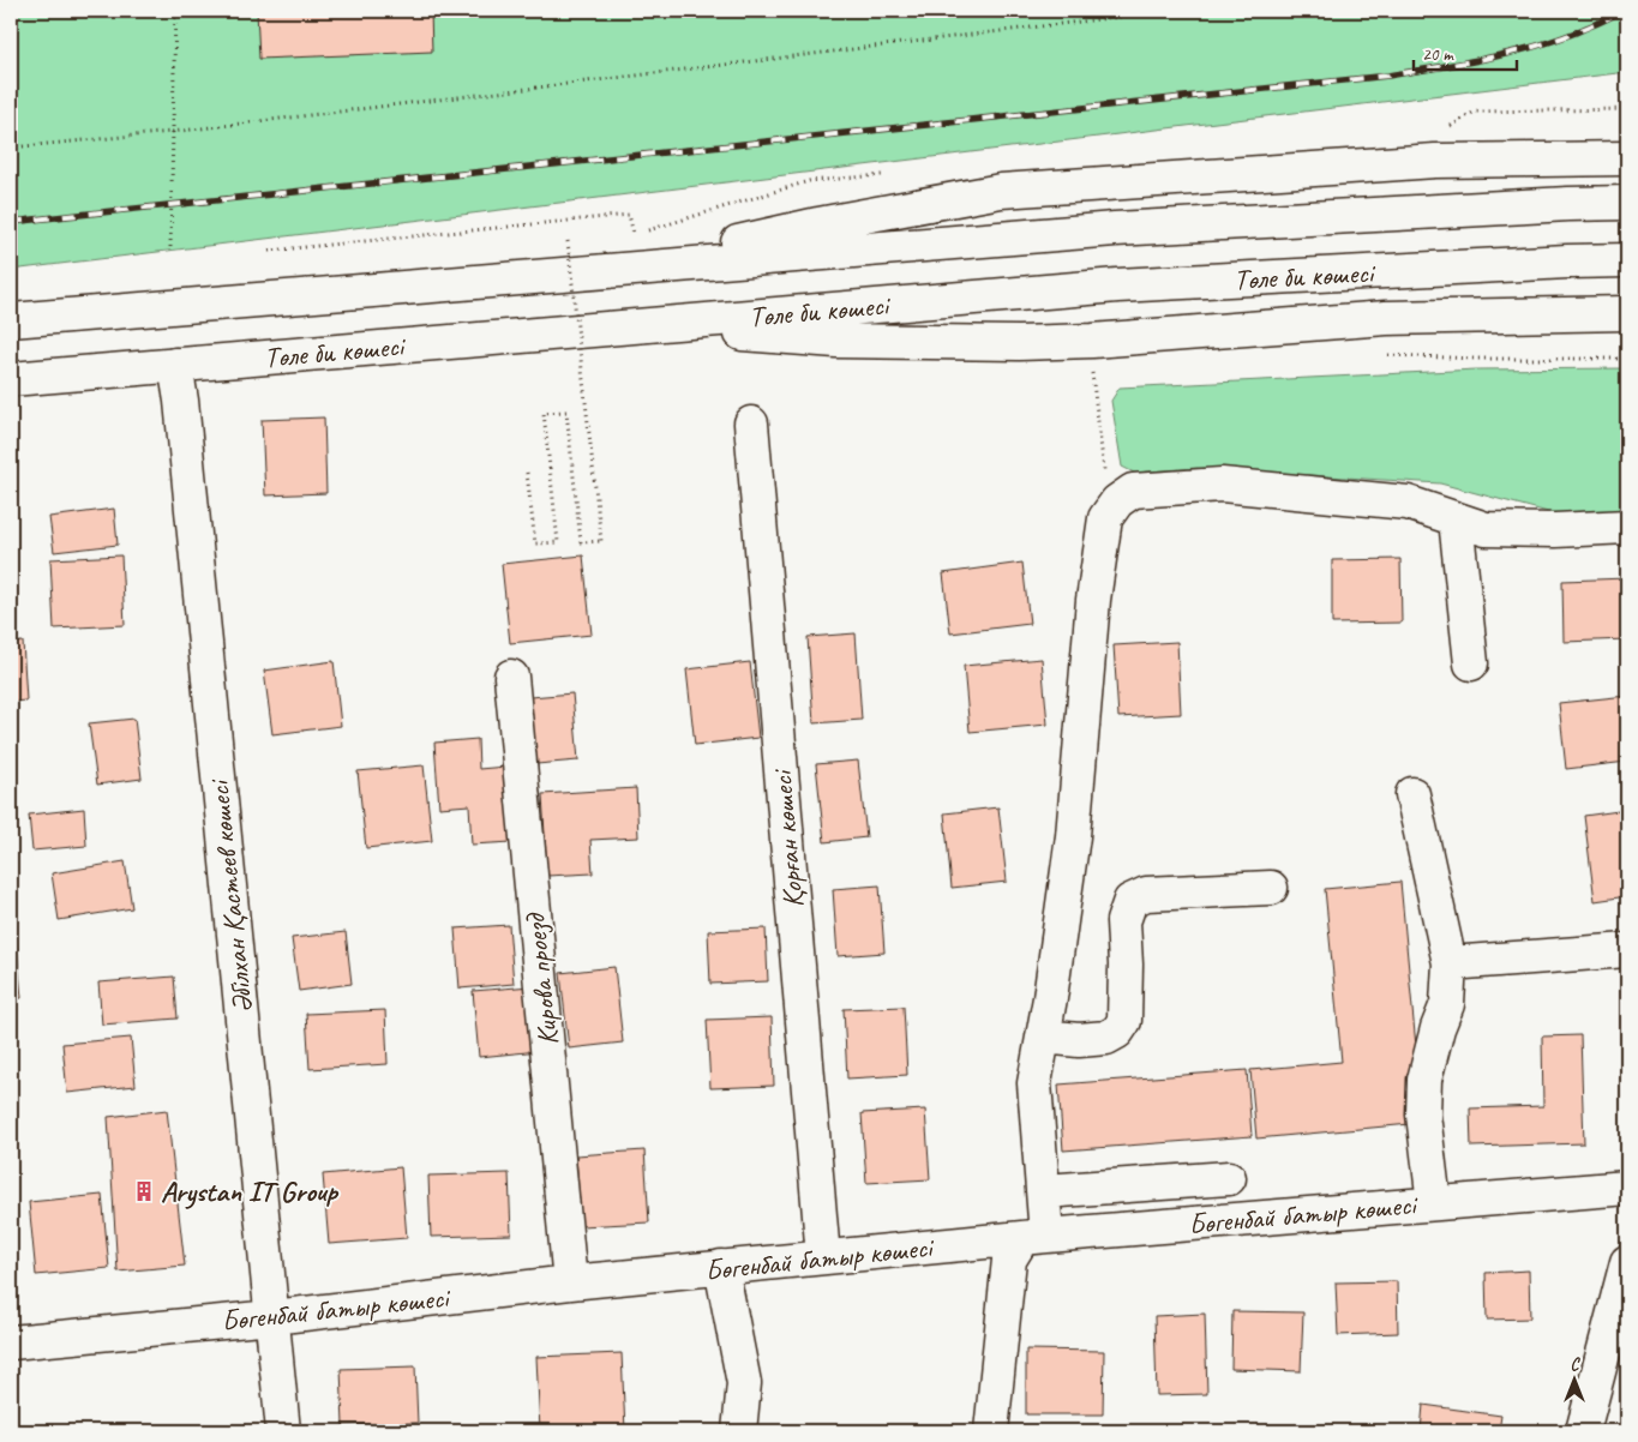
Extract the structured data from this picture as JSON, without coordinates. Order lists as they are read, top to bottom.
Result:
{
  "streets": {
    "street": [
      "Төле би көшесі",
      "Қорған көшесі",
      "Әбілхан Қастеев көшесі",
      "Кирова проезд",
      "Бөгенбай батыр көшесі"
    ]
  },
  "crossings": [
    ["Төле би көшесі", "Әбілхан Қастеев көшесі"],
    ["Қорған көшесі", "Бөгенбай батыр көшесі"],
    ["Әбілхан Қастеев көшесі", "Бөгенбай батыр көшесі"],
    ["Кирова проезд", "Бөгенбай батыр көшесі"]
  ],
  "places": {
    "building": ["Arystan IT Group"]
  },
  "scale_bar": "20 m",
  "north": "top"
}
